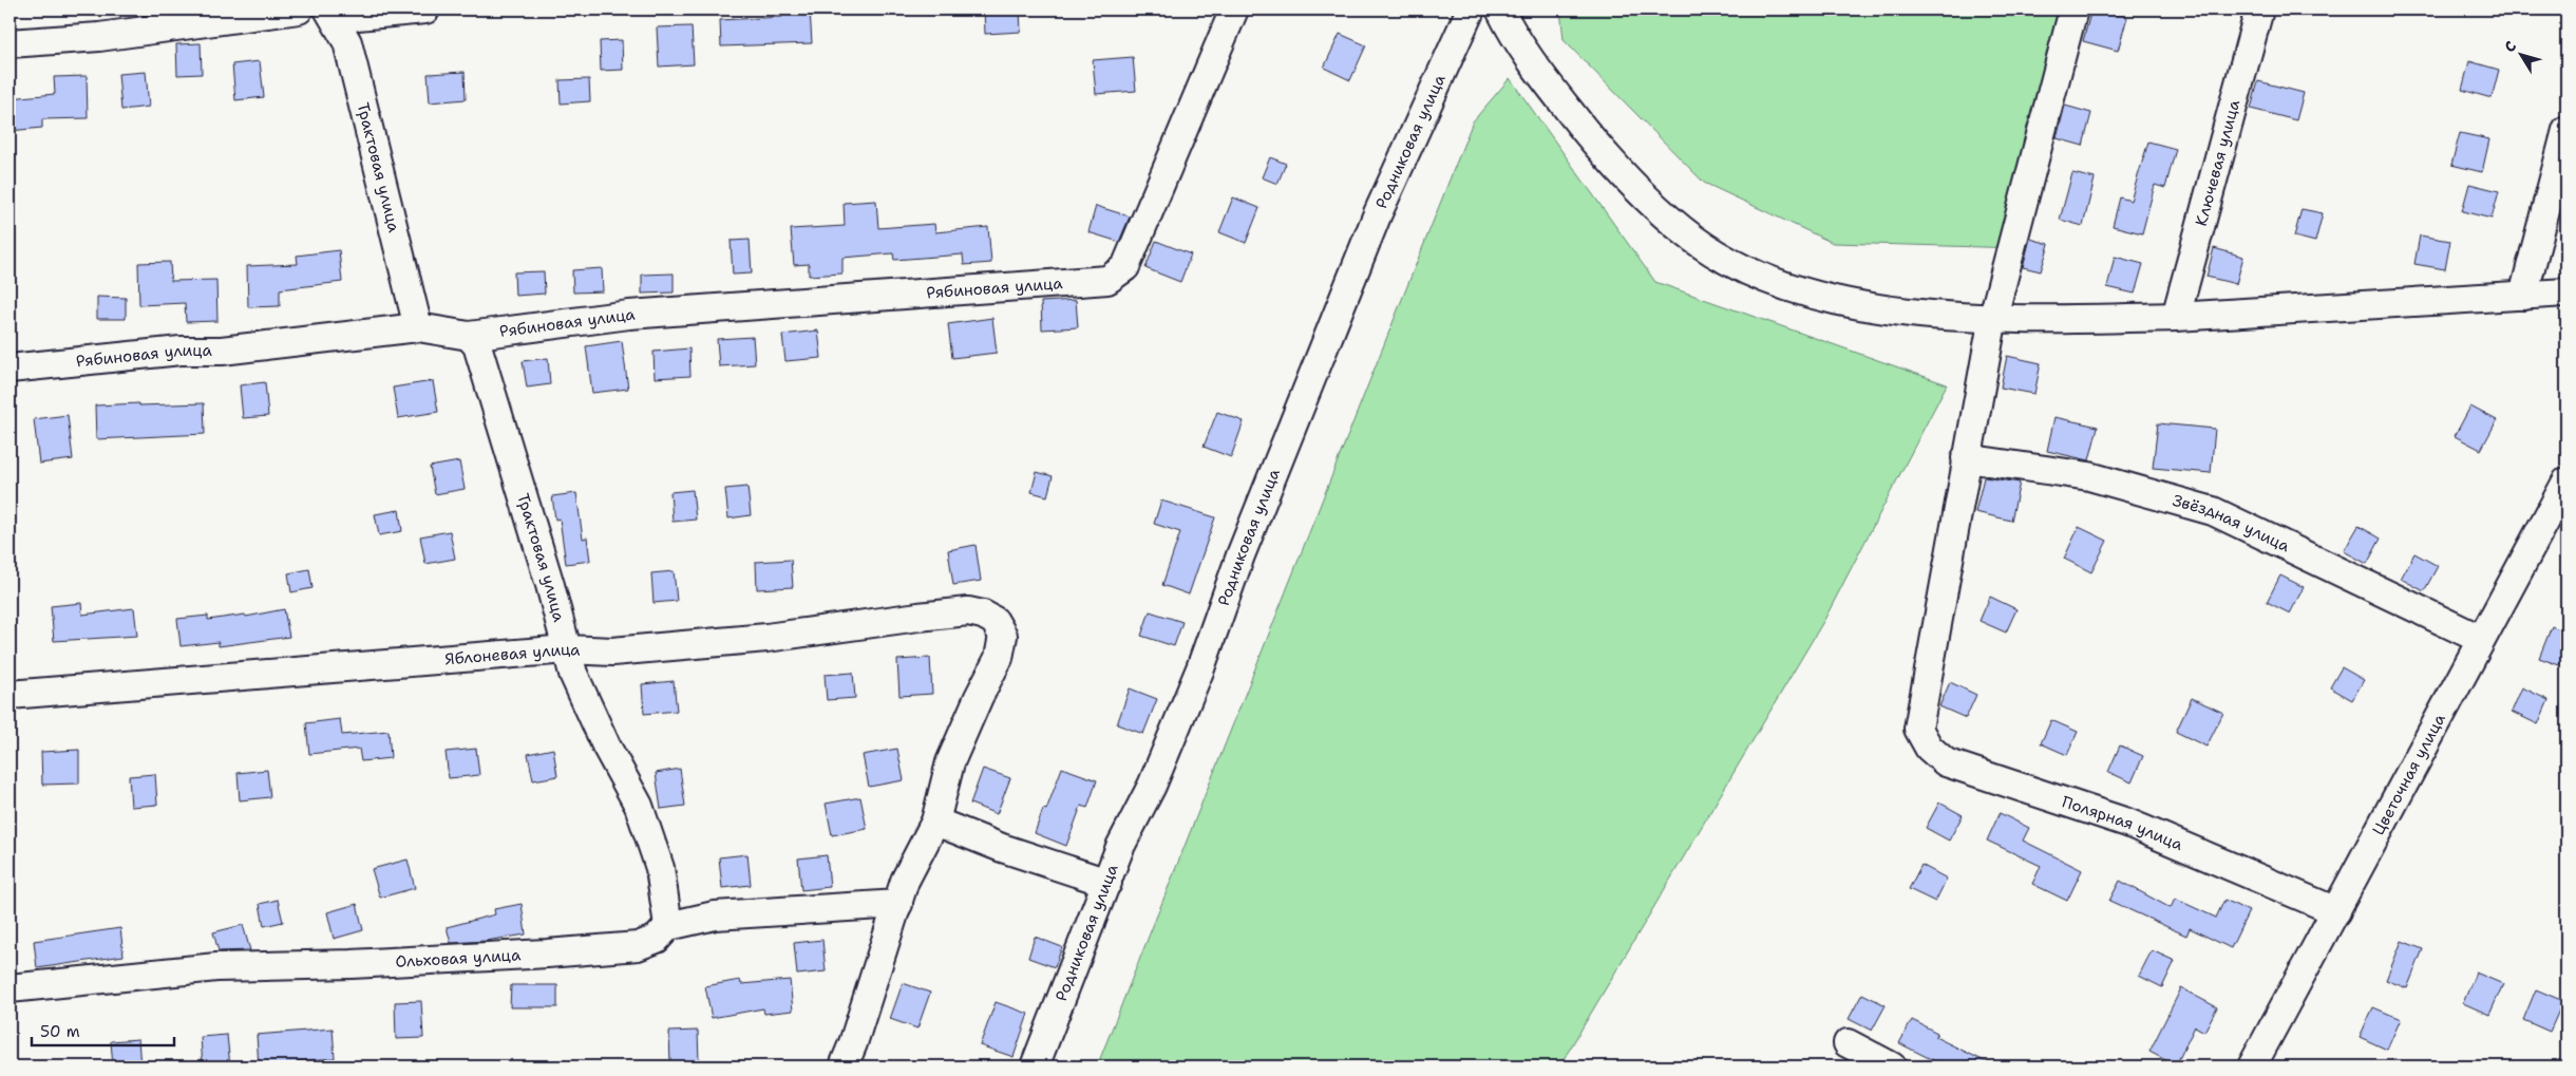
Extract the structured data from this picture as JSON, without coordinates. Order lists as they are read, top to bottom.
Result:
{
  "streets": {
    "street": [
      "Родниковая улица",
      "Ключевая улица",
      "Трактовая улица",
      "Рябиновая улица",
      "Звёздная улица",
      "Яблоневая улица",
      "Цветочная улица",
      "Полярная улица",
      "Ольховая улица"
    ]
  },
  "crossings": [
    ["Трактовая улица", "Рябиновая улица"],
    ["Трактовая улица", "Яблоневая улица"],
    ["Трактовая улица", "Ольховая улица"],
    ["Звёздная улица", "Цветочная улица"],
    ["Звёздная улица", "Полярная улица"],
    ["Цветочная улица", "Полярная улица"]
  ],
  "scale_bar": "50 m",
  "north": "top left"
}
